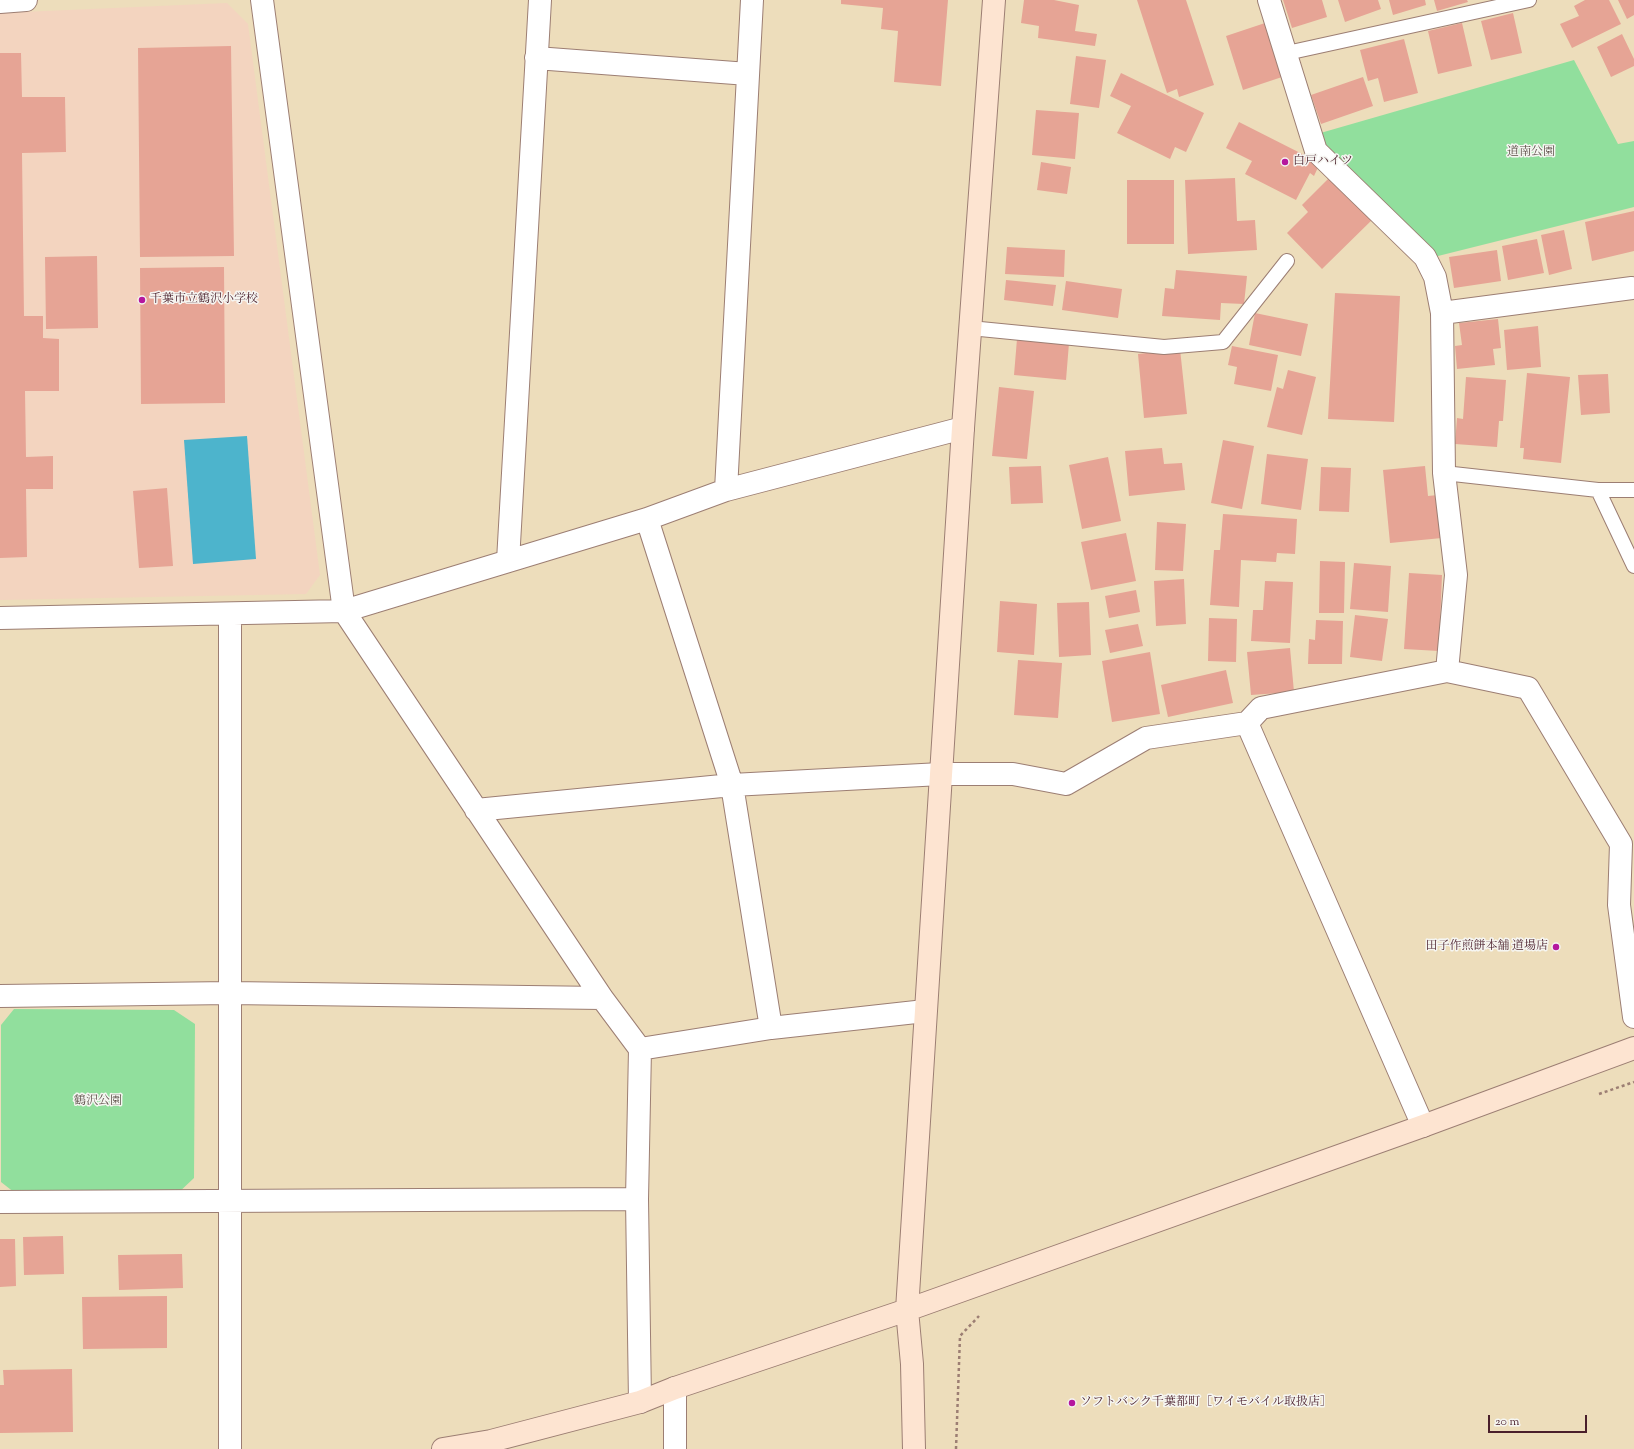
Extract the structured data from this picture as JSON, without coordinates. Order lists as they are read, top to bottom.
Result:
{
  "parks": ["道南公園", "鶴沢公園"],
  "places": [
    "白戸ハイツ",
    "千葉市立鶴沢小学校",
    "田子作煎餅本舗 道場店",
    "ソフトバンク千葉都町［ワイモバイル取扱店］"
  ],
  "scale_bar": "20 m"
}
